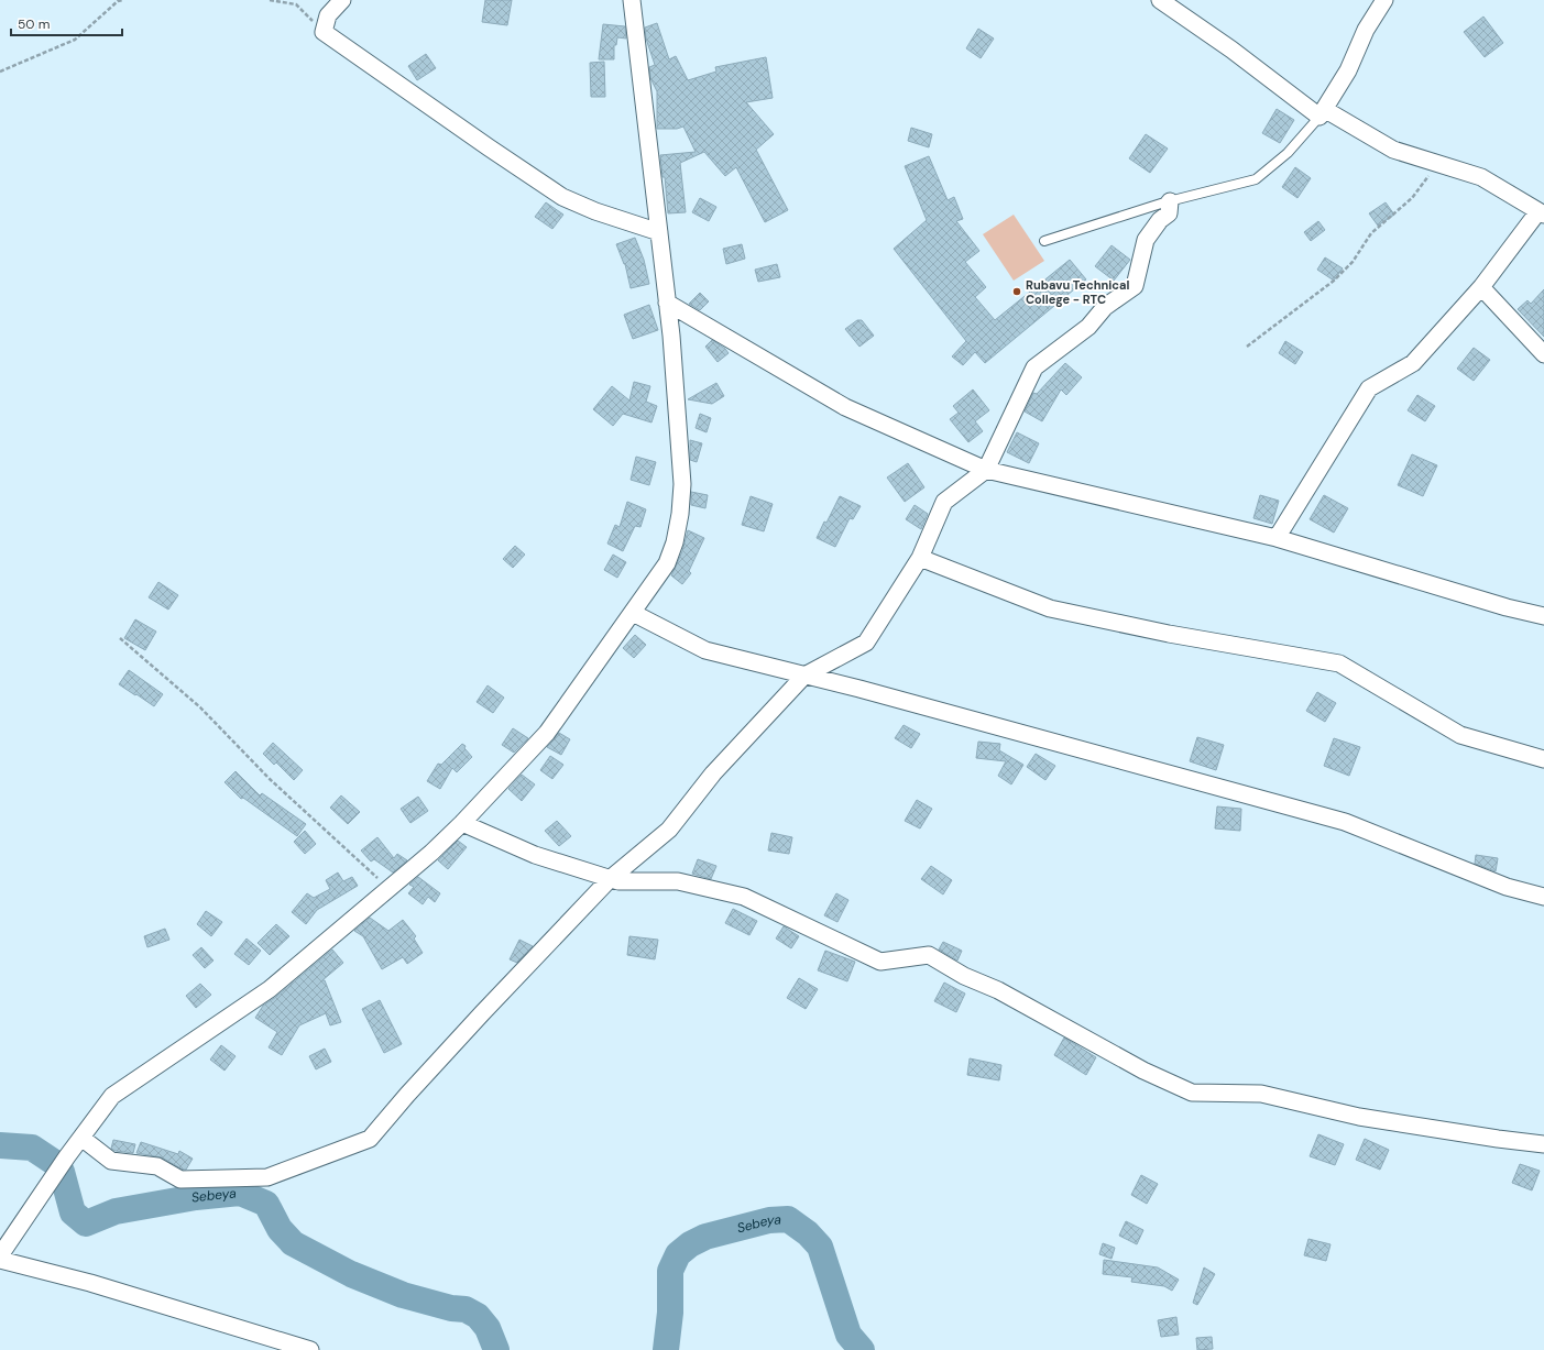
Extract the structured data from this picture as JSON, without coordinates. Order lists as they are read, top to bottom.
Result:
{
  "water": ["Sebeya"],
  "places": ["Rubavu Technical College - RTC"],
  "scale_bar": "50 m"
}
